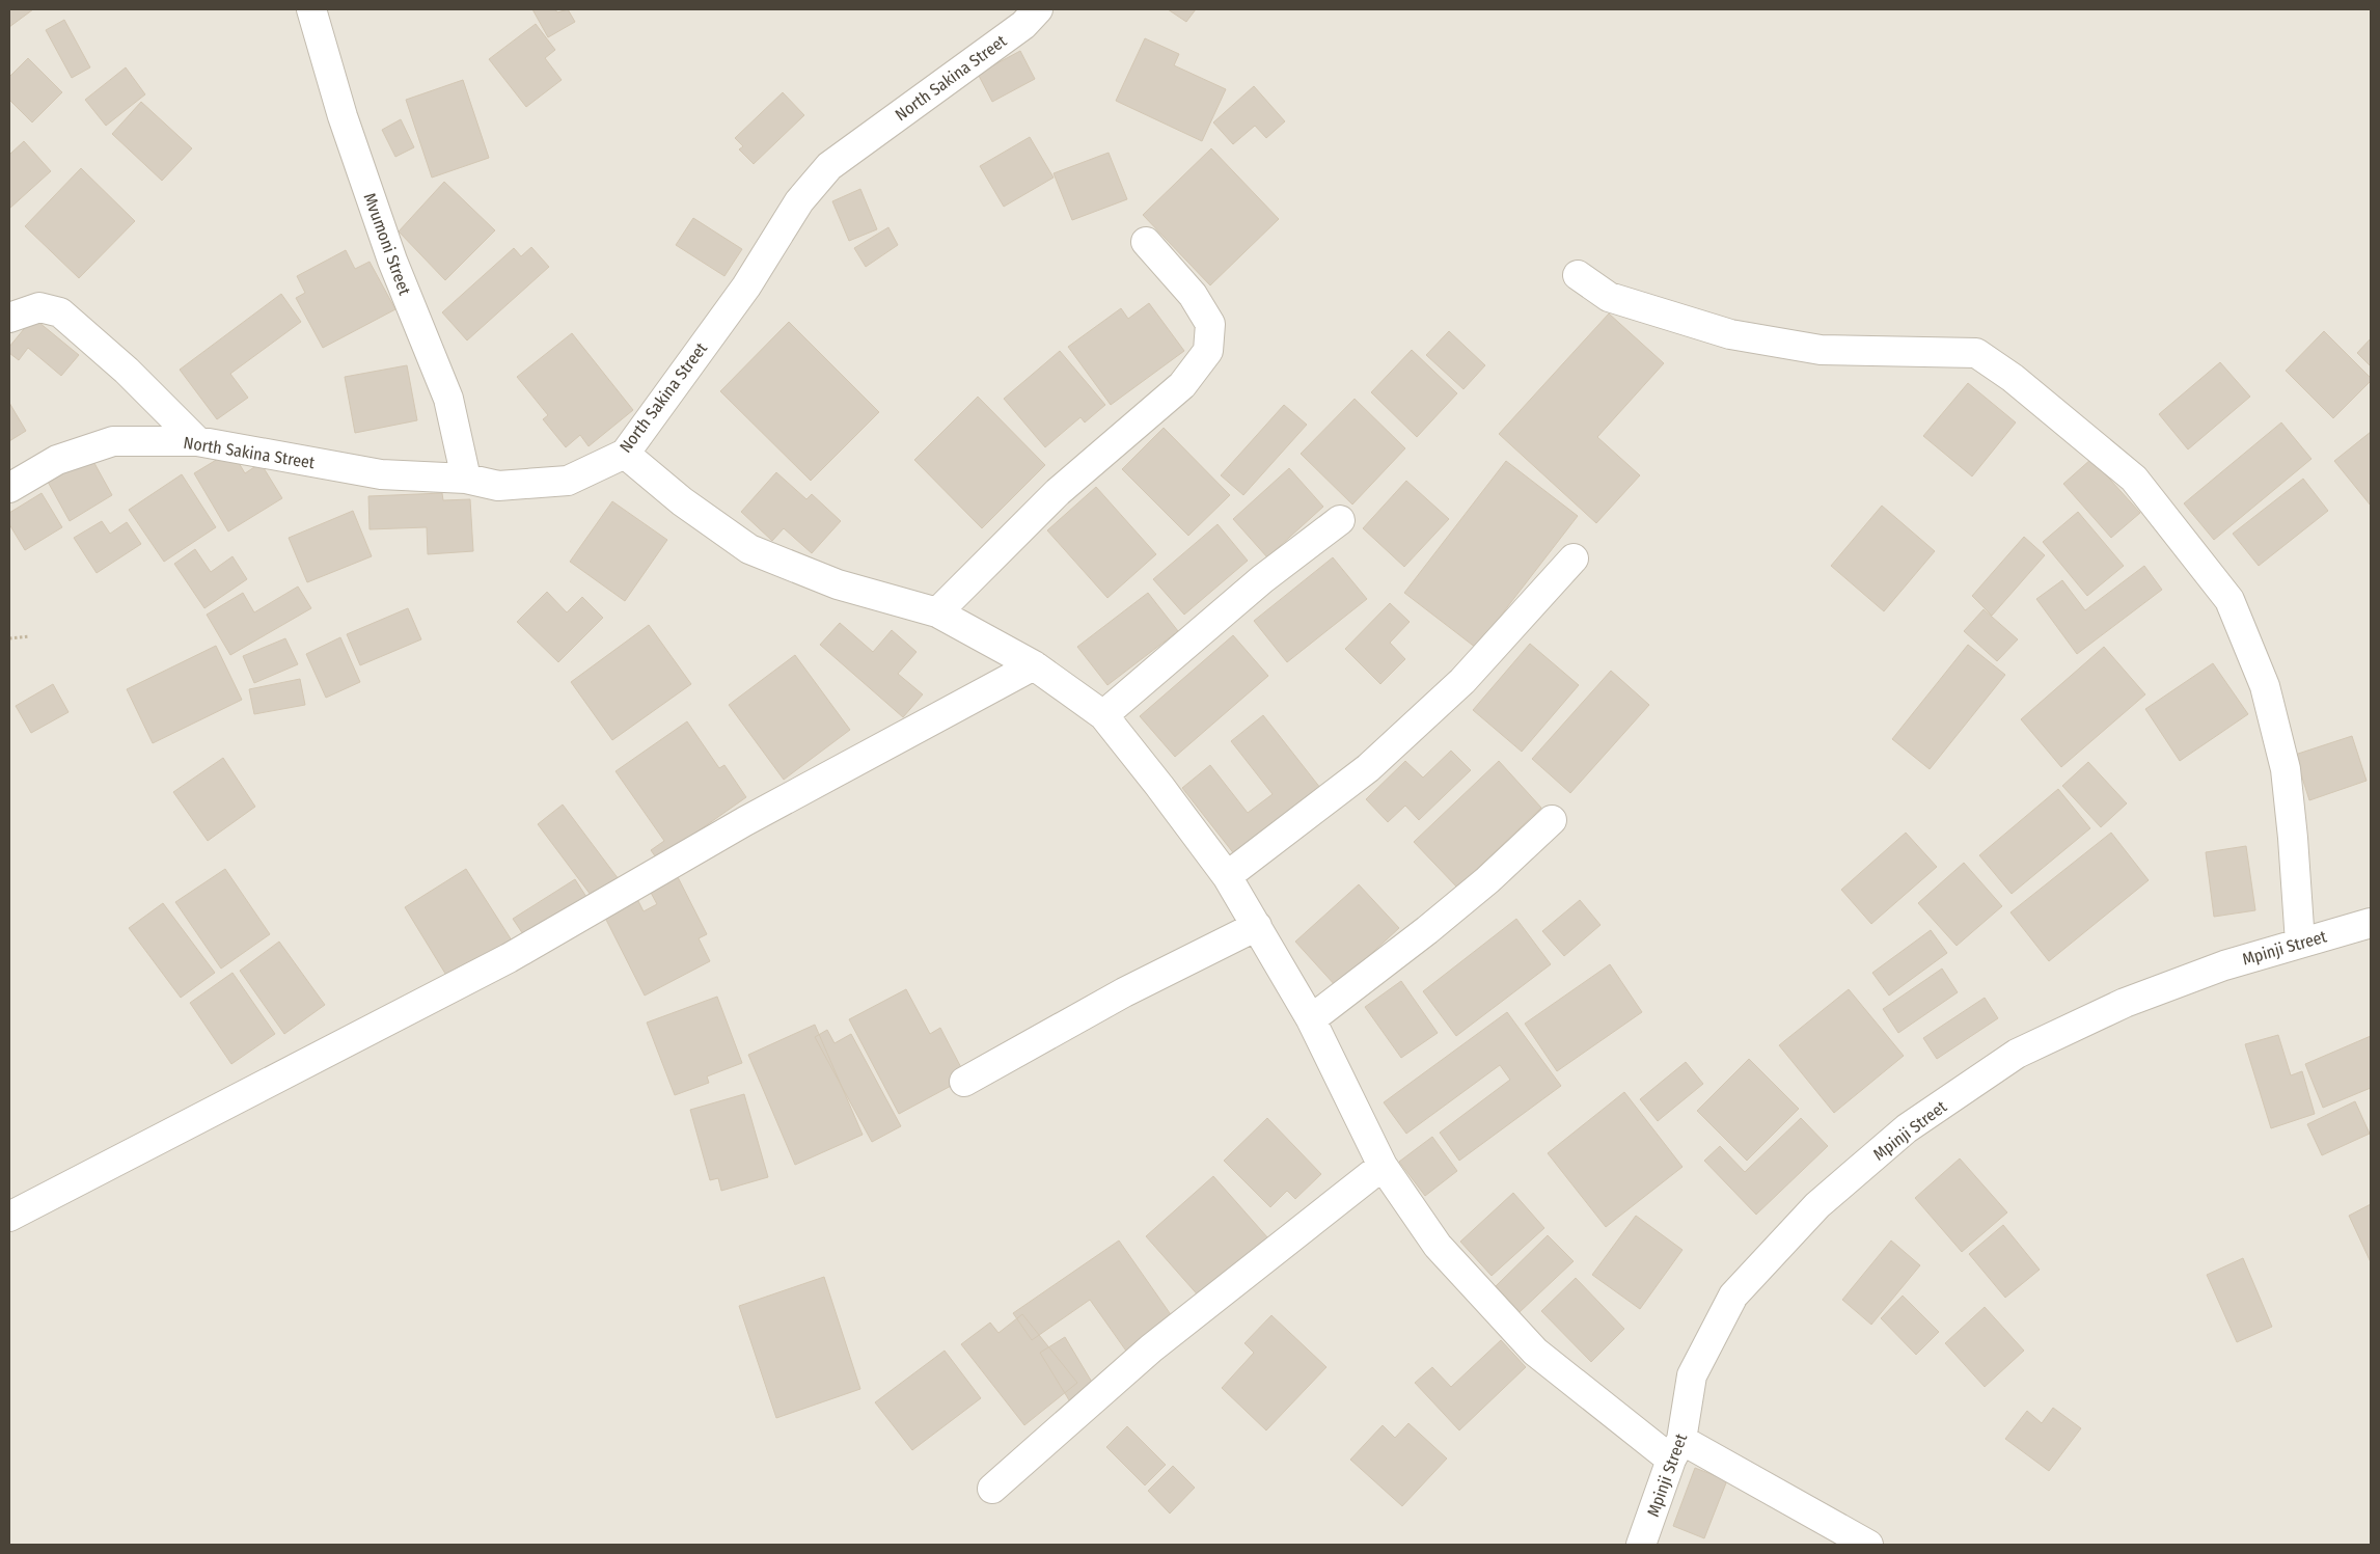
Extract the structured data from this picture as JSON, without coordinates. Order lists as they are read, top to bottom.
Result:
{
  "streets": {
    "street": ["North Sakina Street", "Mvumoni Street", "Mpinji Street"]
  },
  "crossings": [
    ["North Sakina Street", "Mvumoni Street"]
  ]
}
